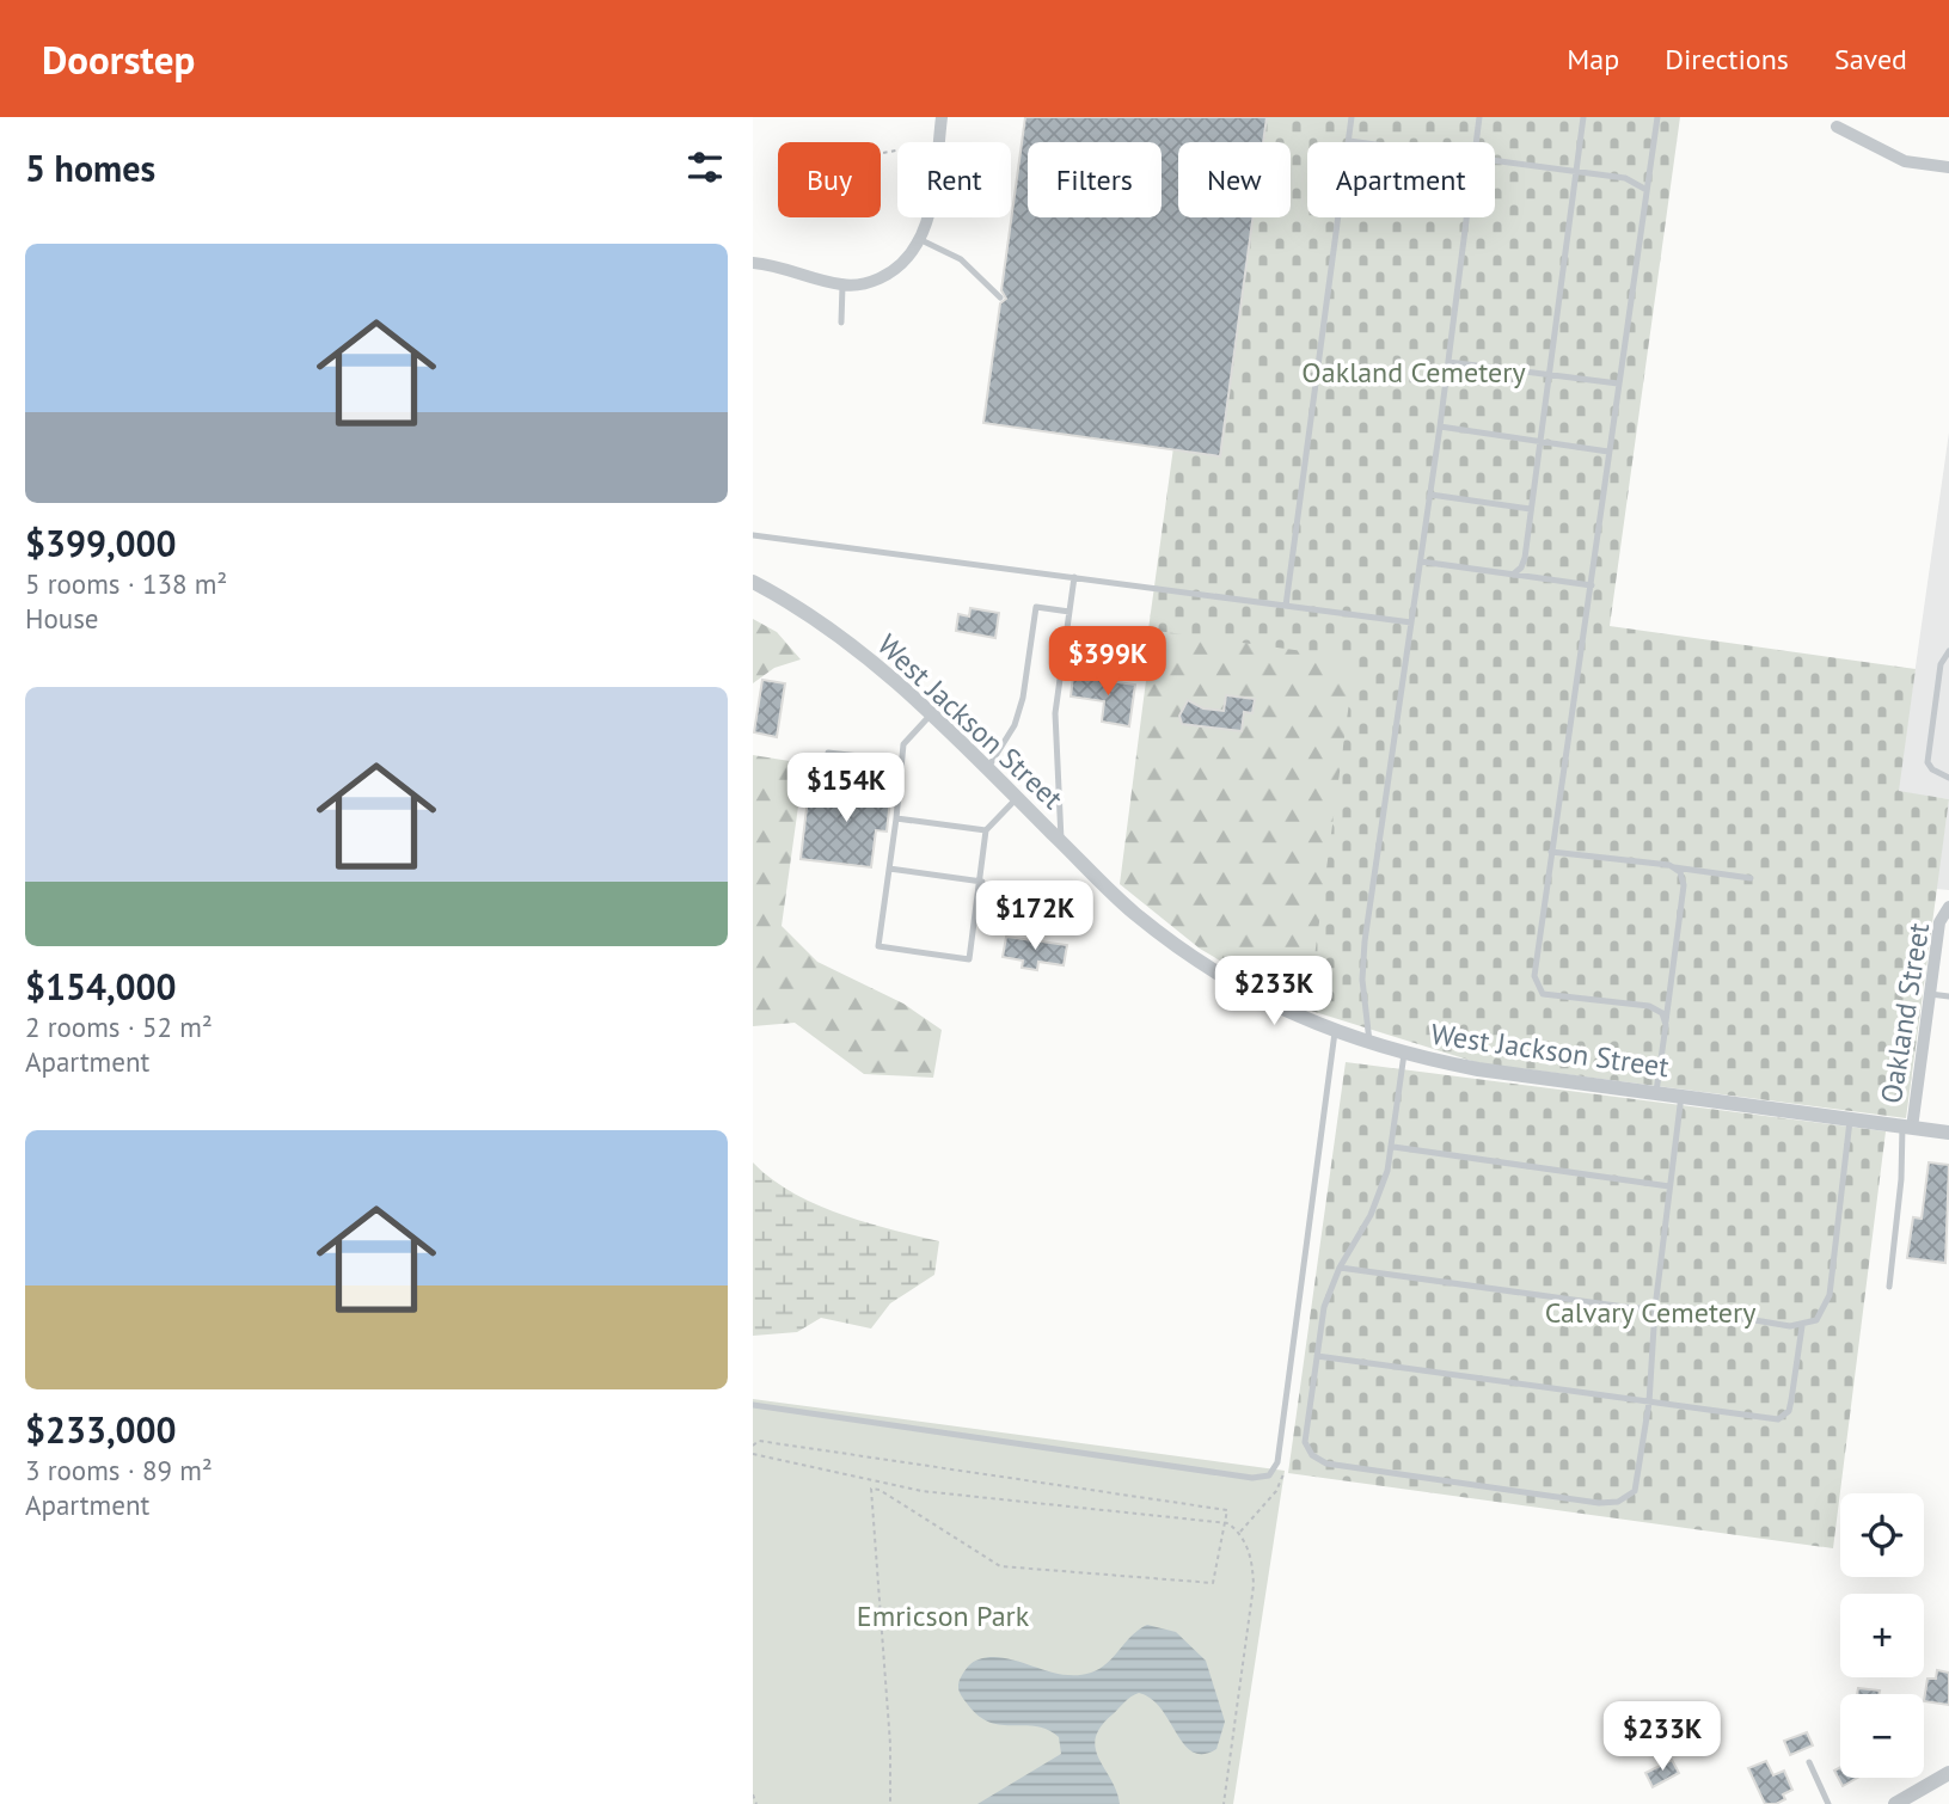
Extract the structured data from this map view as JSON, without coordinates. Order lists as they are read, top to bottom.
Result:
{
  "streets": {
    "street": ["West Jackson Street", "Oakland Street"]
  },
  "crossings": [
    ["West Jackson Street", "Oakland Street"]
  ],
  "parks": ["Oakland Cemetery", "Calvary Cemetery", "Emricson Park"],
  "page": {
    "header": "Doorstep",
    "nav": ["Map", "Directions", "Saved"],
    "heading": "5 homes",
    "chip": [
      "Buy",
      "Rent",
      "Filters",
      "New",
      "Apartment"
    ],
    "list": [
      {
        "name": "$399,000",
        "note": "5 rooms · 138 m² · House"
      },
      {
        "name": "$154,000",
        "note": "2 rooms · 52 m² · Apartment"
      },
      {
        "name": "$233,000",
        "note": "3 rooms · 89 m² · Apartment"
      }
    ],
    "price": [
      "$399K",
      "$154K",
      "$172K",
      "$233K",
      "$233K"
    ],
    "map_buttons": ["+", "−"]
  }
}
